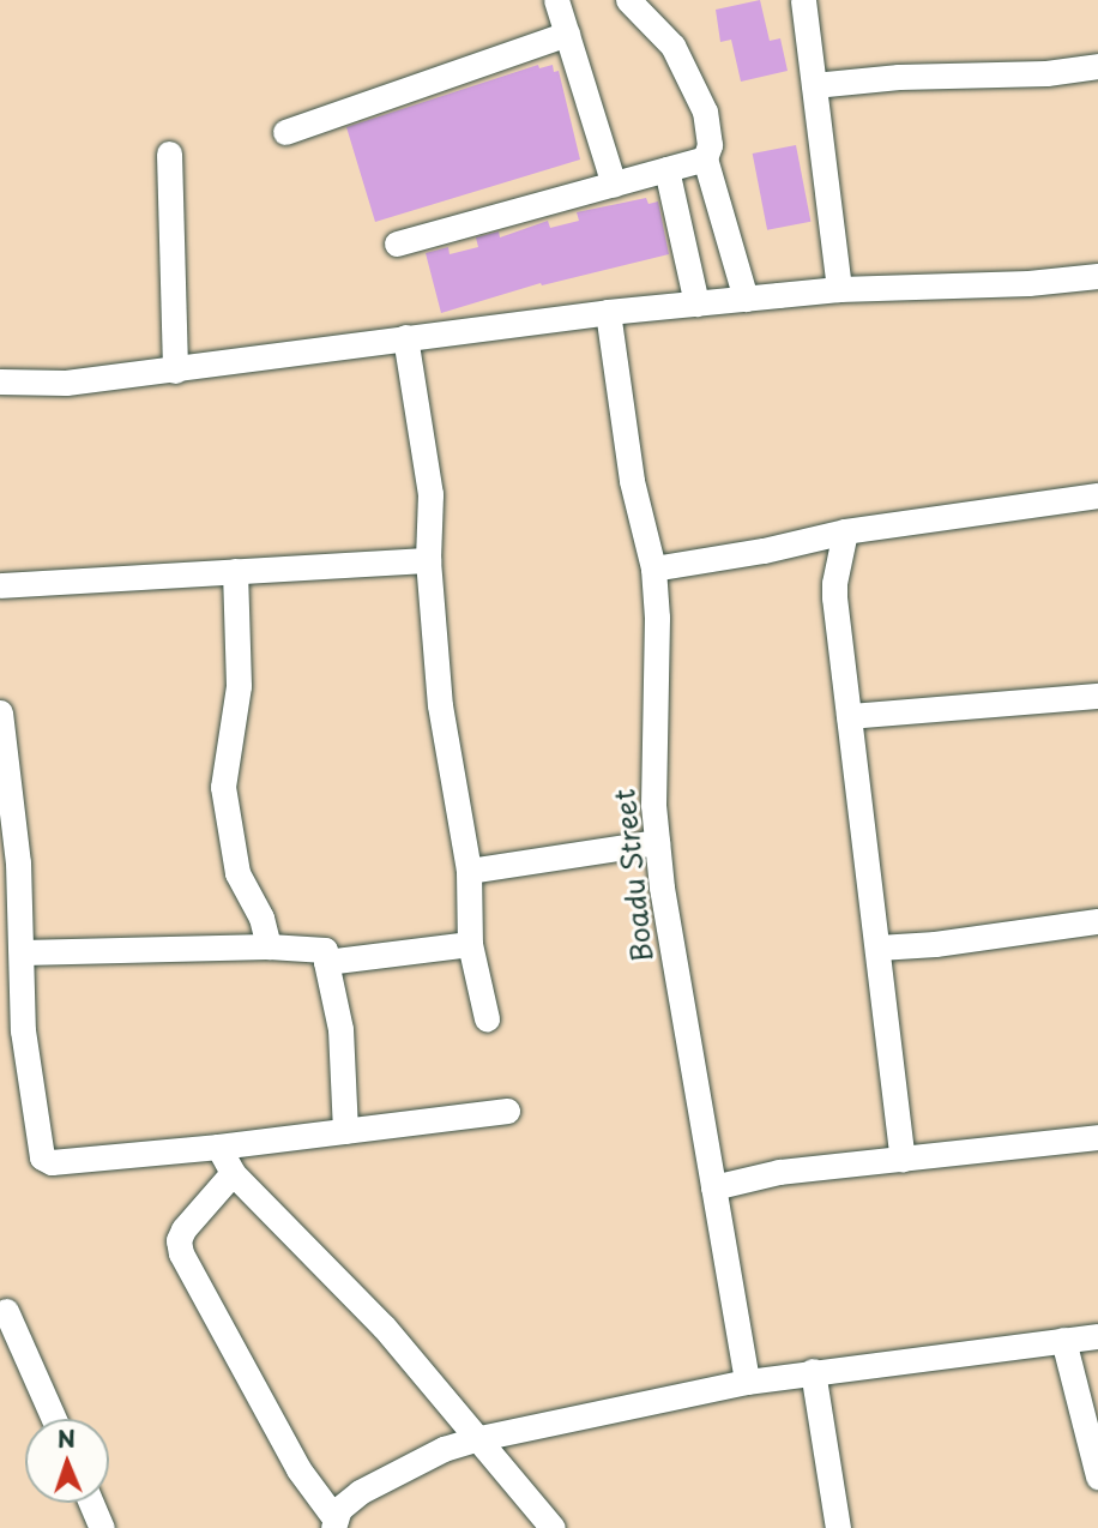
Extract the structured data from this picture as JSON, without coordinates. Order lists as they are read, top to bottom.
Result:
{
  "streets": {
    "street": ["Boadu Street"]
  },
  "north": "top"
}
